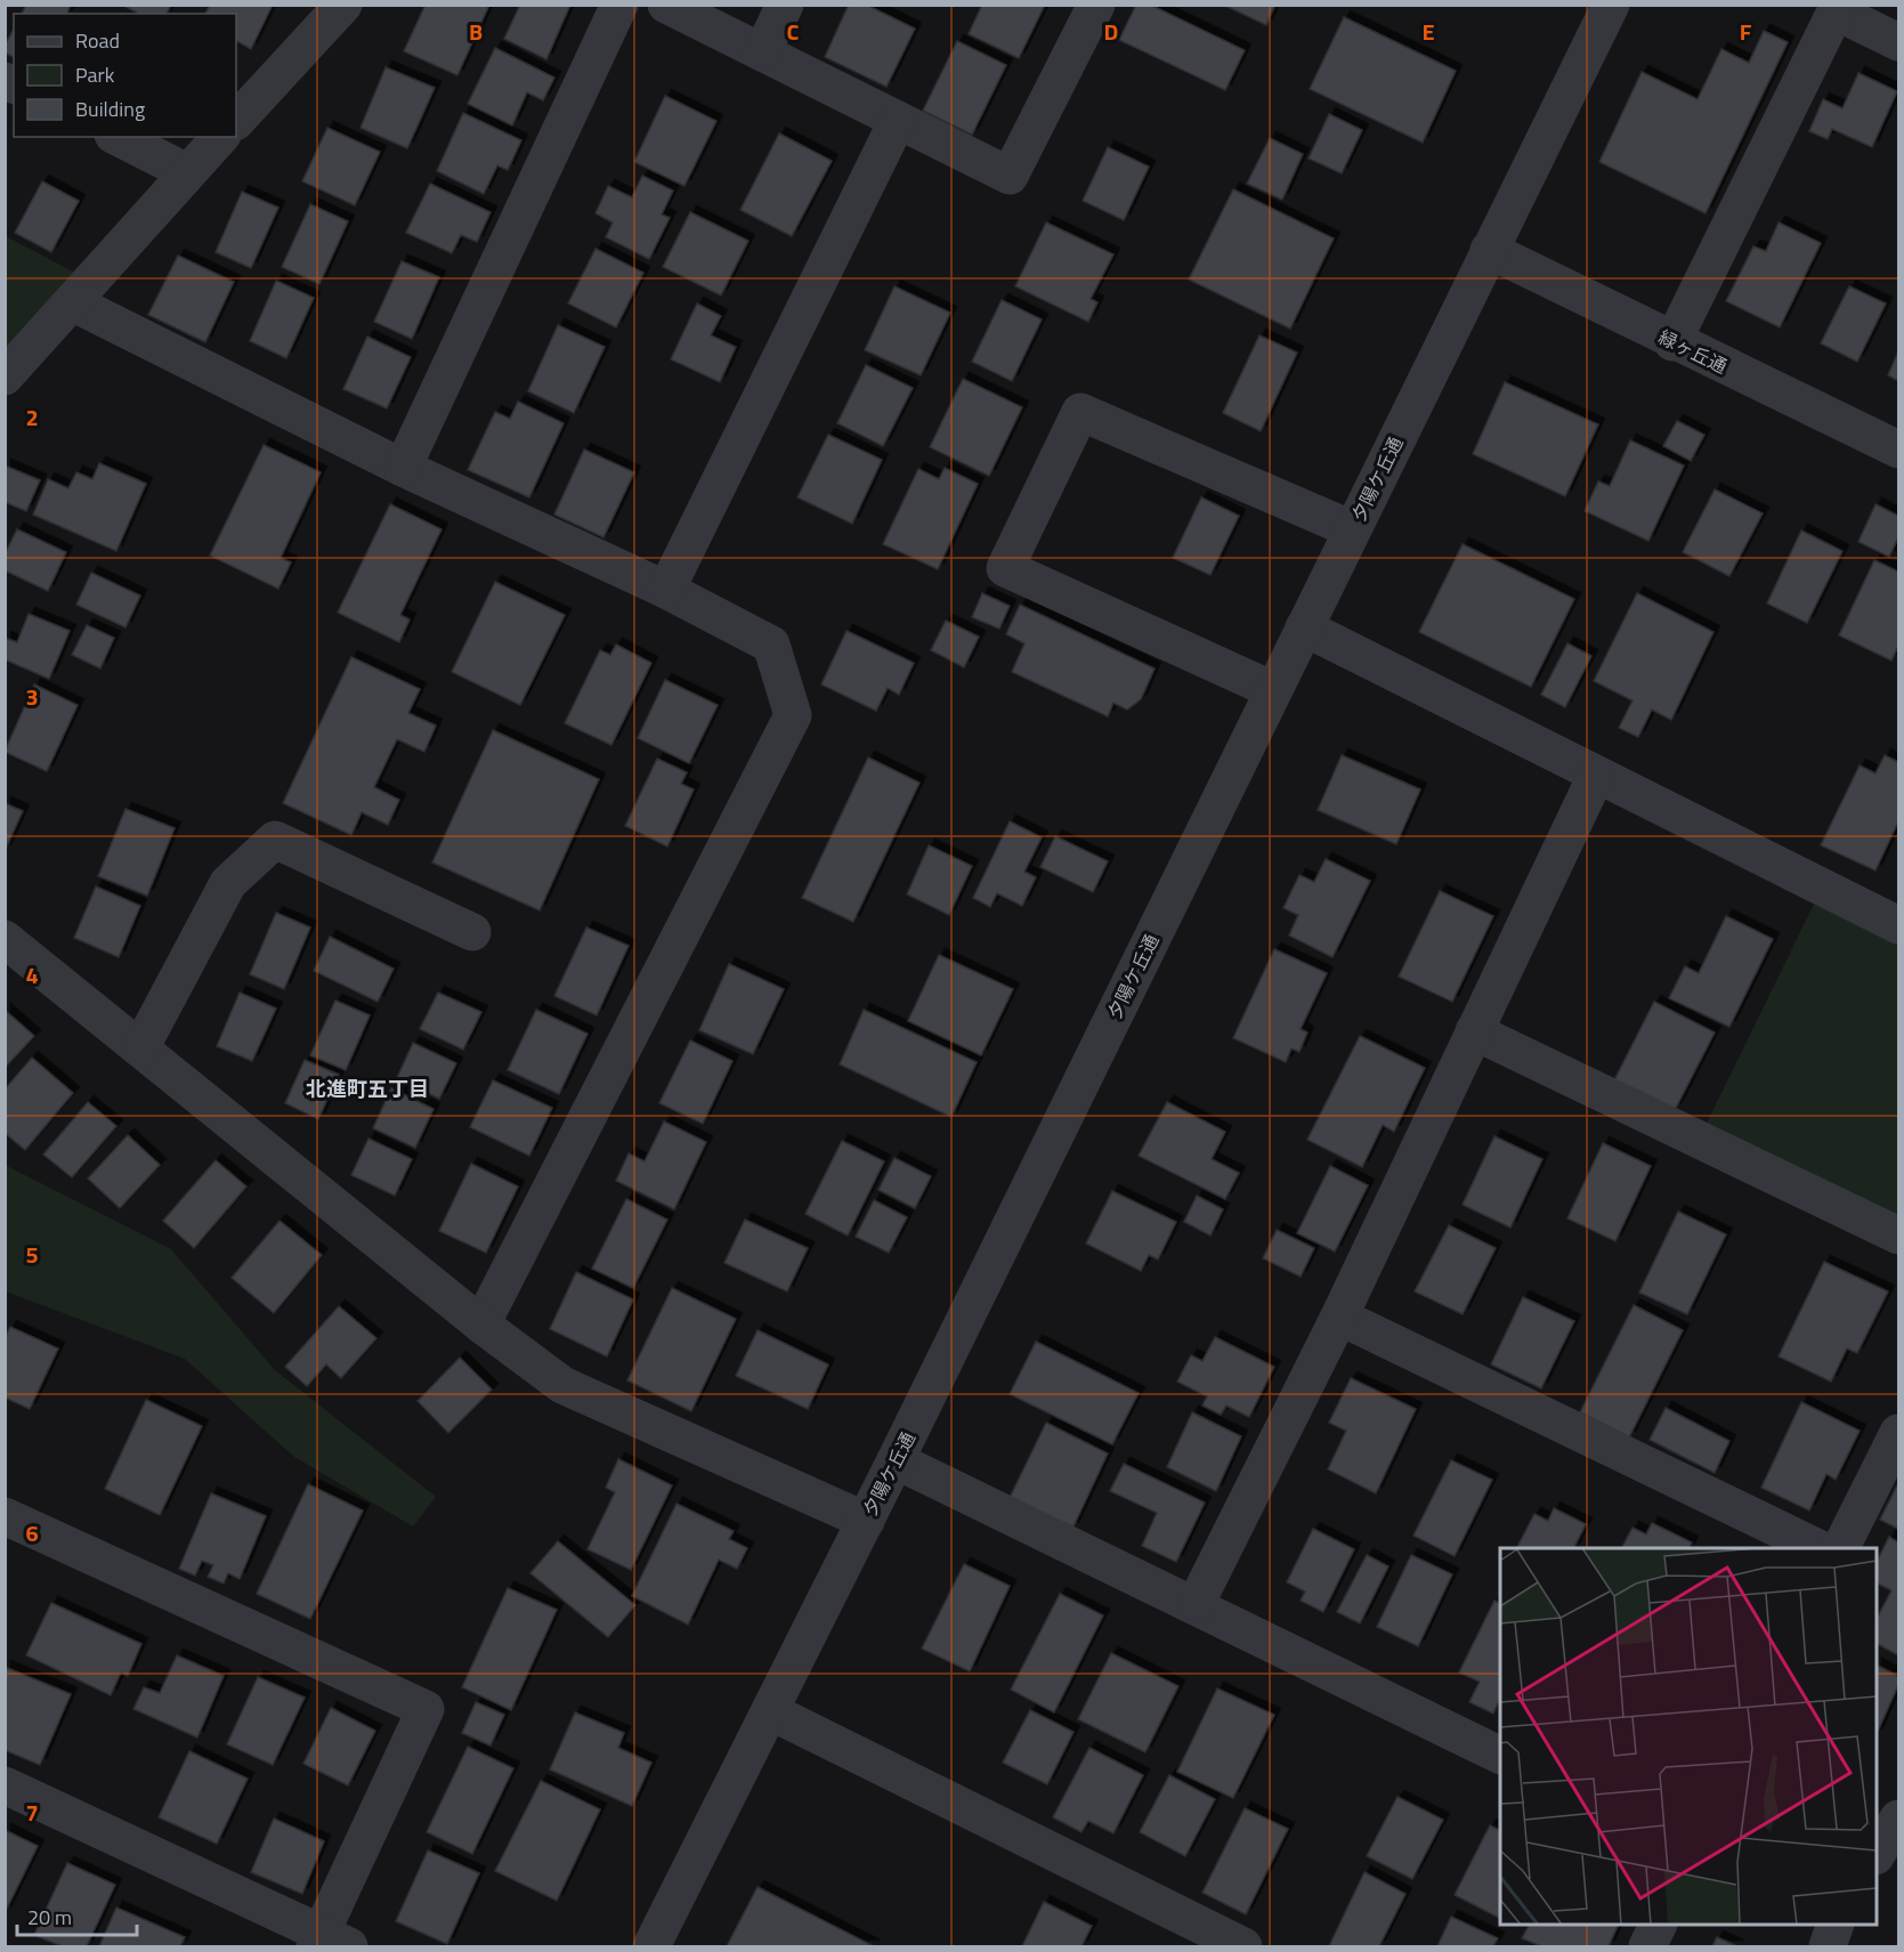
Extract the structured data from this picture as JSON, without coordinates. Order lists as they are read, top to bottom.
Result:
{
  "streets": {
    "street": ["緑ヶ丘通", "夕陽ケ丘通"]
  },
  "crossings": [
    ["緑ヶ丘通", "夕陽ケ丘通"]
  ],
  "districts": ["北進町五丁目"],
  "legend": ["Road", "Park", "Building"],
  "scale_bar": "20 m",
  "grid": {
    "columns": [
      "B",
      "C",
      "D",
      "E",
      "F"
    ],
    "rows": [
      "2",
      "3",
      "4",
      "5",
      "6",
      "7"
    ]
  }
}
